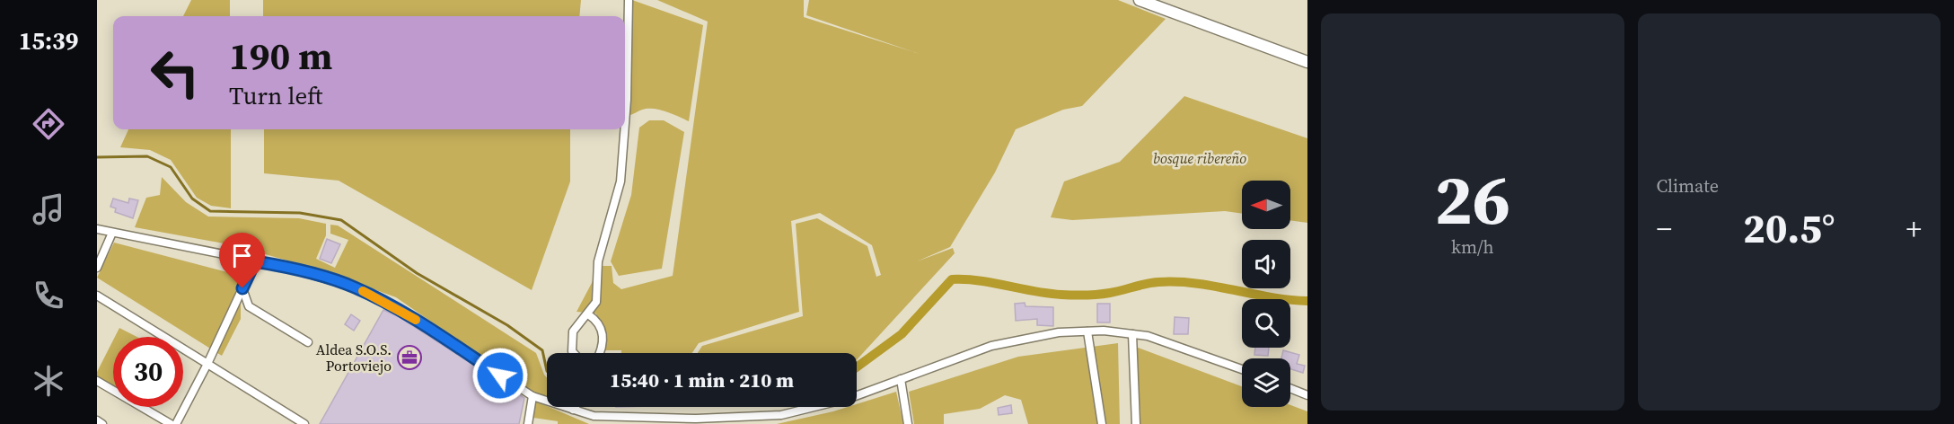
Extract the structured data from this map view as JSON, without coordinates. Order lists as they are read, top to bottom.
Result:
{
  "parks": ["bosque ribereño"],
  "places": {
    "office": ["Aldea S.O.S. Portoviejo"]
  },
  "north": "left",
  "page": {
    "tabs": "15:39",
    "tile": [
      ["26", "km/h"],
      "Climate"
    ],
    "turn": ["190 m", "Turn left"],
    "heat": ["−", "20.5°", "+"],
    "limit": "30",
    "trip": "15:40 · 1 min · 210 m"
  }
}
